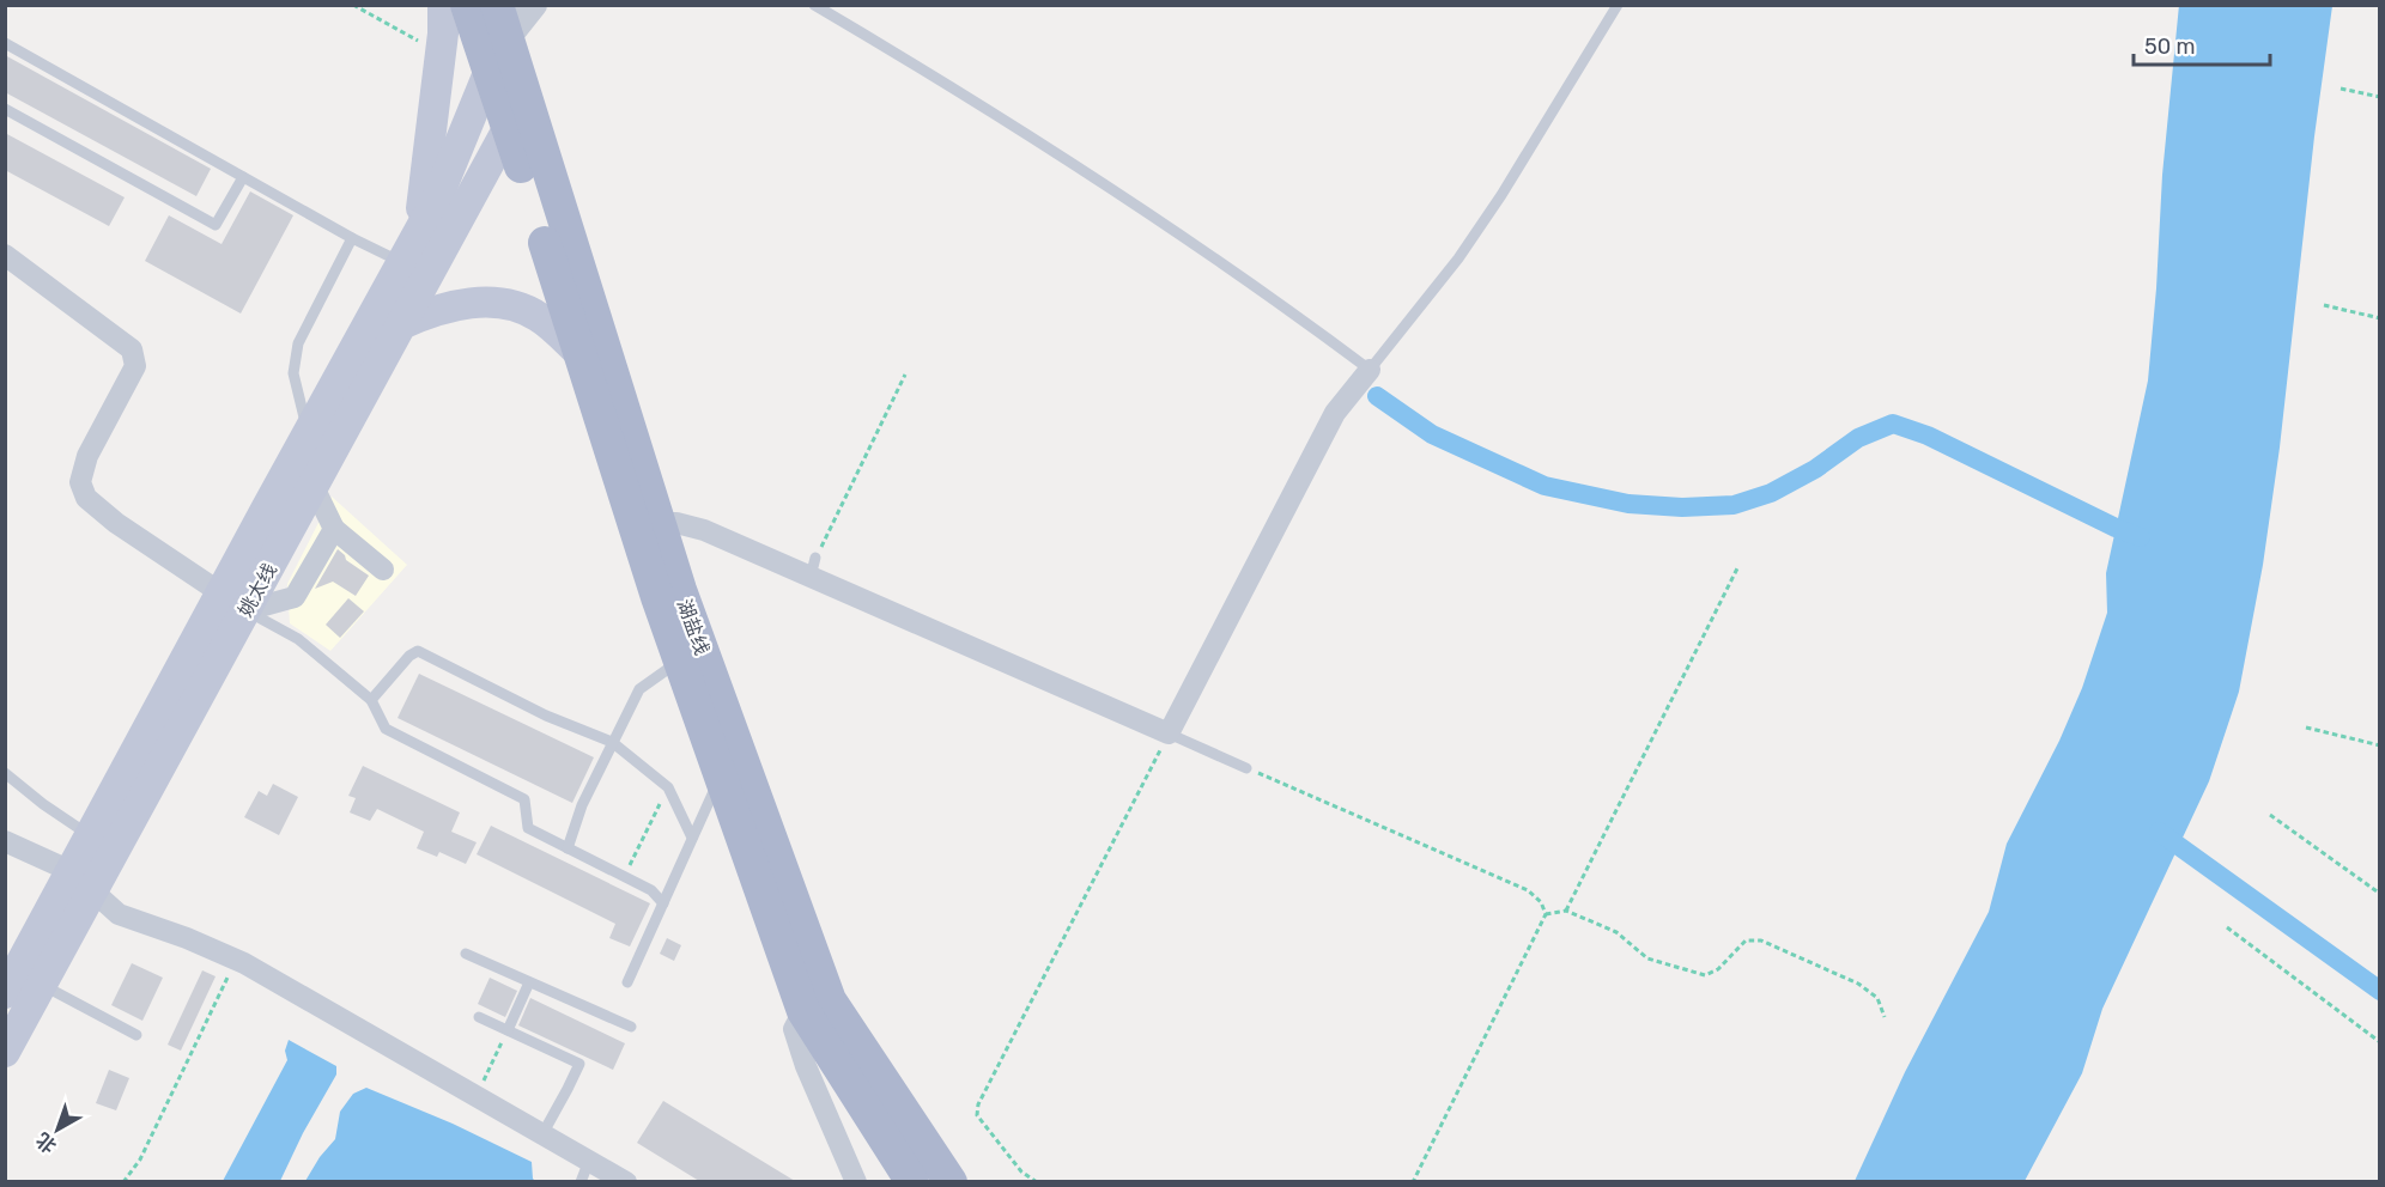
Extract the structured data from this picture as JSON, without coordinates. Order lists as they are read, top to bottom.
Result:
{
  "streets": {
    "main road": ["姚太线", "湖盐线"]
  },
  "crossings": [
    ["姚太线", "湖盐线"]
  ],
  "scale_bar": "50 m",
  "north": "bottom left"
}
